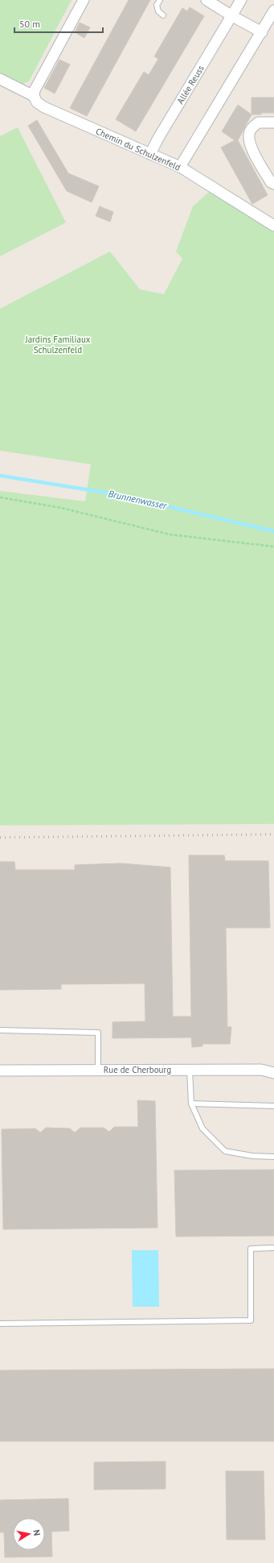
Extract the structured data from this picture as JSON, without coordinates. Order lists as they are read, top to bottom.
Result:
{
  "streets": {
    "street": ["Allée Reuss", "Chemin du Schulzenfeld", "Rue de Cherbourg"]
  },
  "crossings": [
    ["Allée Reuss", "Chemin du Schulzenfeld"]
  ],
  "water": ["Brunnenwasser"],
  "parks": ["Jardins Familiaux Schulzenfeld"],
  "scale_bar": "50 m",
  "north": "right"
}
